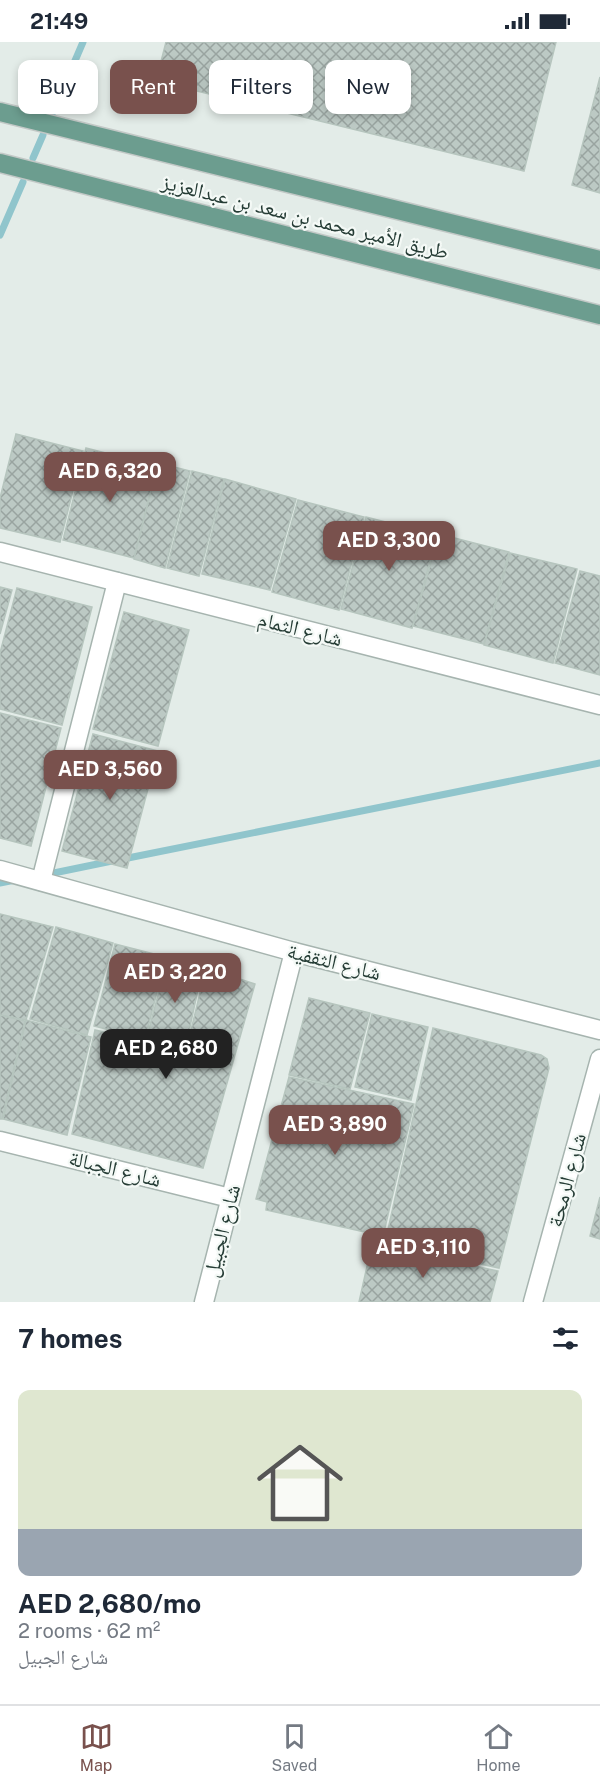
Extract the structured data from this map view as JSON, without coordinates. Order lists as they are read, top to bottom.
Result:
{
  "streets": {
    "main road": ["طريق الأمير محمد بن سعد بن عبدالعزيز"],
    "street": [
      "شارع الثمام",
      "شارع الثقفية",
      "شارع الجبالة",
      "شارع الرمحة",
      "شارع الجبيل"
    ]
  },
  "crossings": [
    ["شارع الثقفية", "شارع الجبيل"],
    ["شارع الجبالة", "شارع الجبيل"]
  ],
  "page": {
    "status": "21:49",
    "chip": [
      "Buy",
      "Rent",
      "Filters",
      "New"
    ],
    "price": [
      "AED 6,320",
      "AED 3,300",
      "AED 3,560",
      "AED 3,220",
      "AED 2,680",
      "AED 3,890",
      "AED 3,110"
    ],
    "heading": "7 homes",
    "list": [
      {
        "name": "AED 2,680/mo",
        "note": "2 rooms · 62 m² · شارع الجبيل"
      }
    ],
    "tabs": ["Map", "Saved", "Home"]
  }
}
